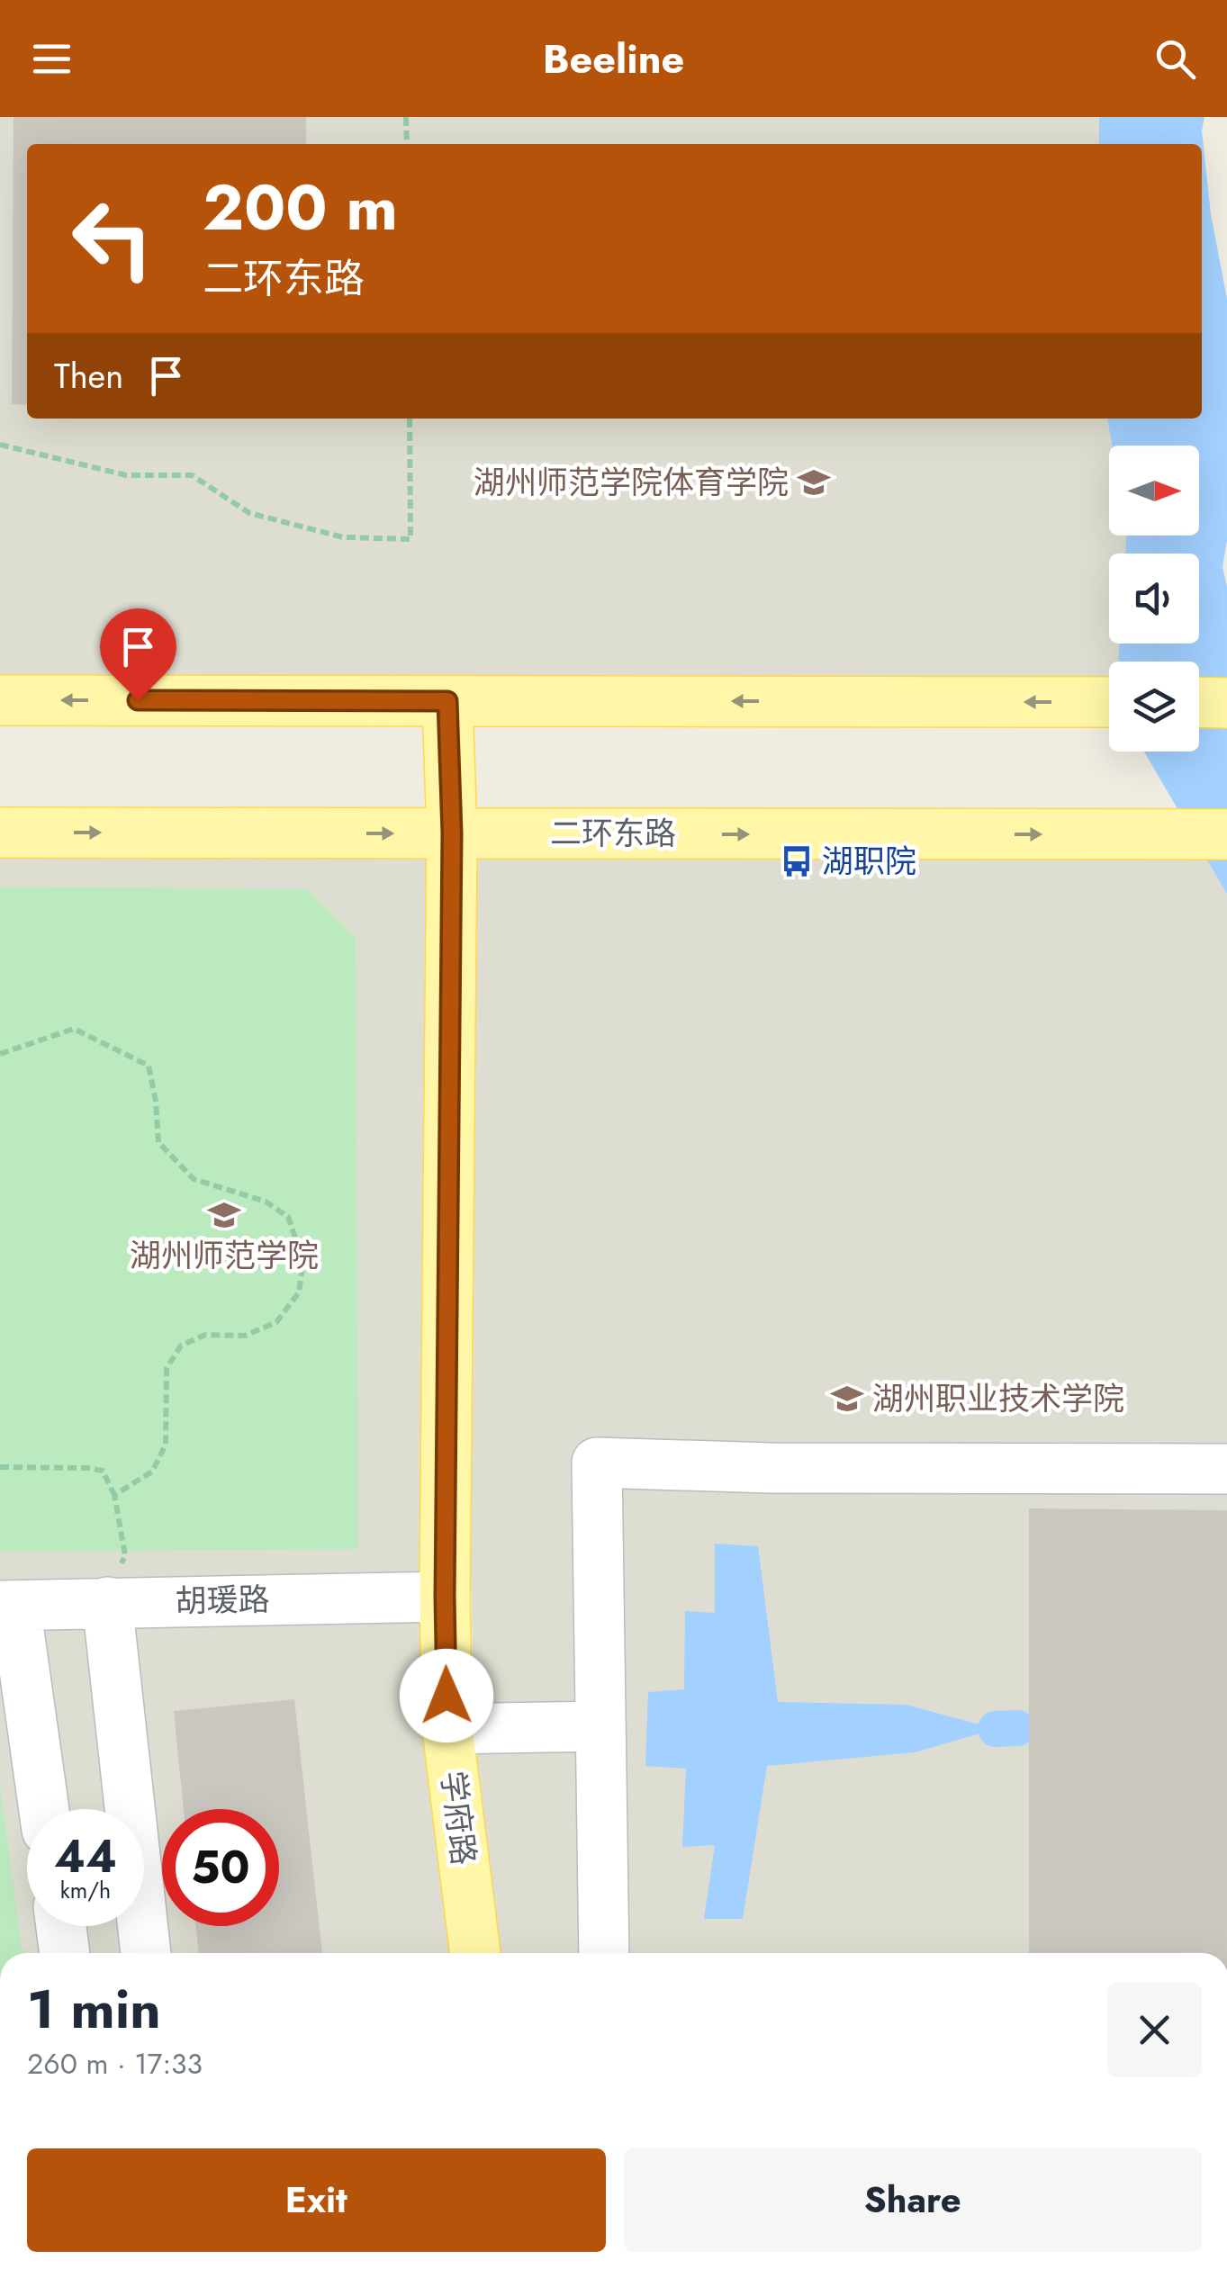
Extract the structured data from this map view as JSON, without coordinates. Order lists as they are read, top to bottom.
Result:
{
  "streets": {
    "main road": ["二环东路", "学府路"],
    "street": ["胡瑗路"]
  },
  "crossings": [
    ["二环东路", "学府路"],
    ["胡瑗路", "学府路"]
  ],
  "places": {
    "school or university": ["湖州师范学院体育学院", "湖州师范学院", "湖州职业技术学院"],
    "bus stop": ["湖职院"]
  },
  "north": "right",
  "page": {
    "header": "Beeline",
    "turn": ["200 m", "二环东路"],
    "then": "Then",
    "speed": "44 km/h",
    "limit": "50",
    "heading": ["1 min", "260 m · 17:33"],
    "buttons": ["Exit", "Share"]
  }
}
